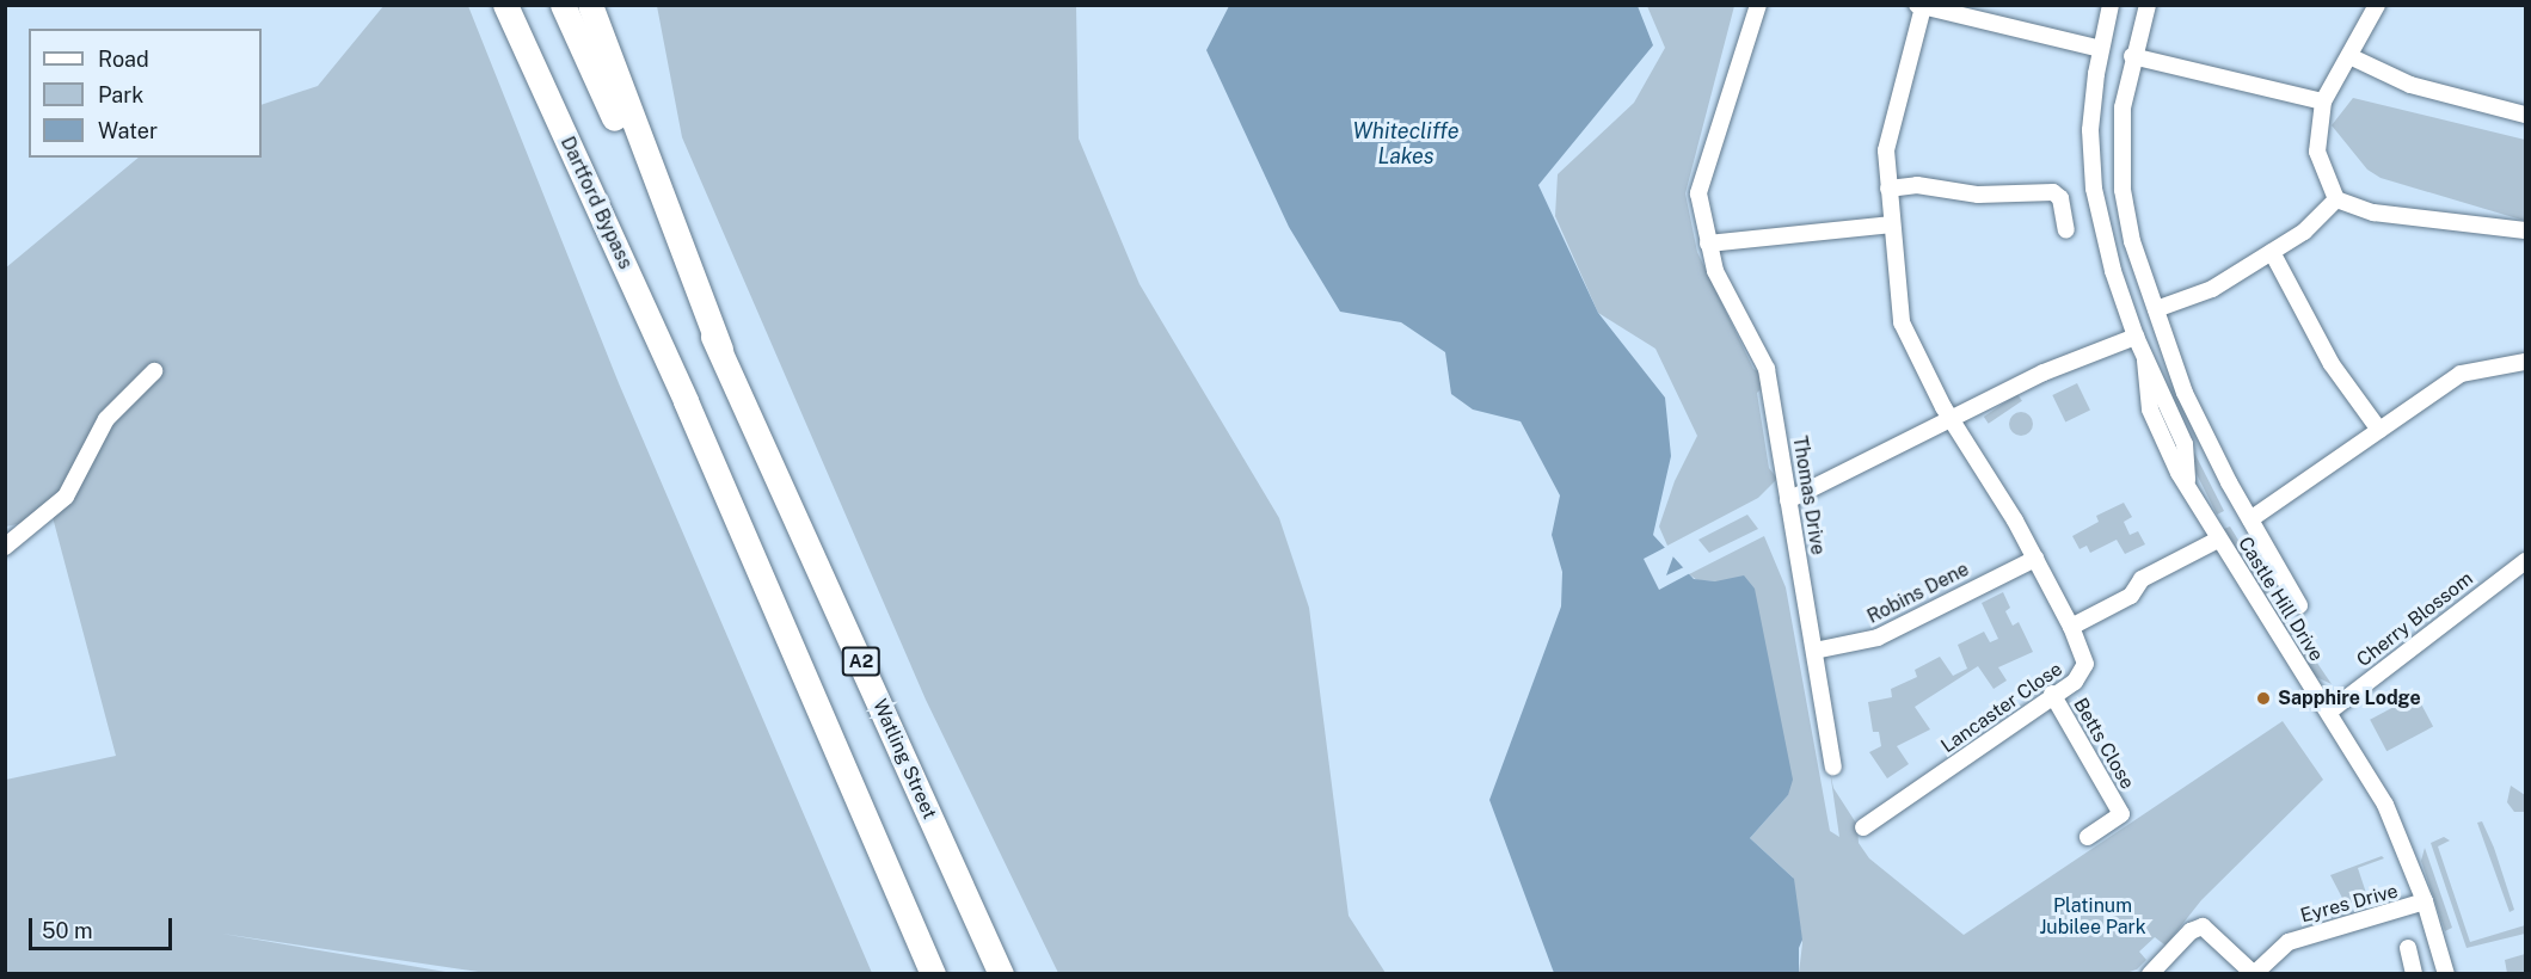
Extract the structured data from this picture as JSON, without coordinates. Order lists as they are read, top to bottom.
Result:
{
  "streets": {
    "highway": ["Dartford Bypass", "A2", "Watling Street"],
    "street": [
      "Thomas Drive",
      "Robins Dene",
      "Castle Hill Drive",
      "Cherry Blossom",
      "Lancaster Close",
      "Betts Close",
      "Eyres Drive"
    ]
  },
  "crossings": [
    ["Thomas Drive", "Robins Dene"],
    ["Castle Hill Drive", "Cherry Blossom"],
    ["Castle Hill Drive", "Eyres Drive"],
    ["A2", "Watling Street"],
    ["Lancaster Close", "Betts Close"]
  ],
  "water": ["Whitecliffe Lakes"],
  "parks": ["Platinum Jubilee Park"],
  "places": ["Sapphire Lodge"],
  "legend": ["Road", "Park", "Water"],
  "scale_bar": "50 m"
}
